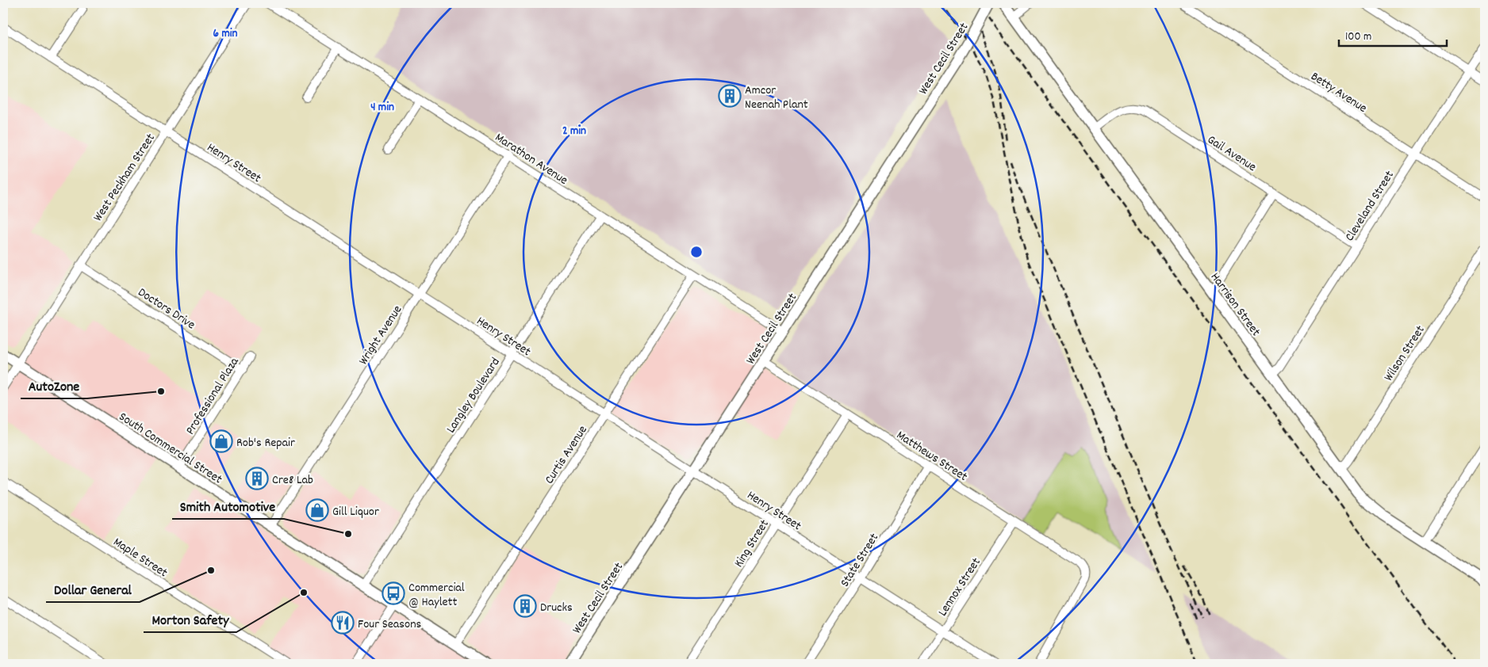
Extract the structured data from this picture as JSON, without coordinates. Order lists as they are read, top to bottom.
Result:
{
  "streets": {
    "main road": ["West Cecil Street", "Harrison Street", "South Commercial Street"],
    "street": [
      "Betty Avenue",
      "Gail Avenue",
      "Marathon Avenue",
      "Henry Street",
      "West Peckham Street",
      "Cleveland Street",
      "Doctors Drive",
      "Wright Avenue",
      "Wilson Street",
      "Langley Boulevard",
      "Professional Plaza",
      "Curtis Avenue",
      "Matthews Street",
      "King Street",
      "Maple Street",
      "State Street",
      "Lennox Street"
    ]
  },
  "crossings": [
    ["West Cecil Street", "Marathon Avenue"],
    ["West Cecil Street", "Henry Street"],
    ["West Cecil Street", "Matthews Street"],
    ["Betty Avenue", "Cleveland Street"],
    ["Gail Avenue", "Cleveland Street"],
    ["Gail Avenue", "Harrison Street"],
    ["Marathon Avenue", "Wright Avenue"],
    ["Marathon Avenue", "Langley Boulevard"],
    ["Marathon Avenue", "Curtis Avenue"],
    ["Henry Street", "West Peckham Street"],
    ["Henry Street", "Wright Avenue"],
    ["Henry Street", "Langley Boulevard"],
    ["Henry Street", "Curtis Avenue"],
    ["Henry Street", "King Street"],
    ["Henry Street", "State Street"],
    ["Henry Street", "Lennox Street"],
    ["West Peckham Street", "Doctors Drive"],
    ["West Peckham Street", "South Commercial Street"],
    ["Cleveland Street", "Harrison Street"],
    ["Harrison Street", "Wilson Street"],
    ["Doctors Drive", "Professional Plaza"],
    ["Wright Avenue", "South Commercial Street"],
    ["Langley Boulevard", "South Commercial Street"],
    ["Professional Plaza", "South Commercial Street"],
    ["South Commercial Street", "Curtis Avenue"],
    ["Matthews Street", "King Street"],
    ["Matthews Street", "State Street"],
    ["Matthews Street", "Lennox Street"]
  ],
  "places": {
    "building": ["Amcor Neenah Plant", "Cre8 Lab", "Drucks"],
    "other": [
      "AutoZone",
      "Smith Automotive",
      "Dollar General",
      "Morton Safety"
    ],
    "shop": ["Rob's Repair", "Gill Liquor"],
    "bus stop": ["Commercial @ Haylett"],
    "restaurant": ["Four Seasons"]
  },
  "scale_bar": "100 m",
  "rings": ["6 min", "4 min", "2 min"]
}
